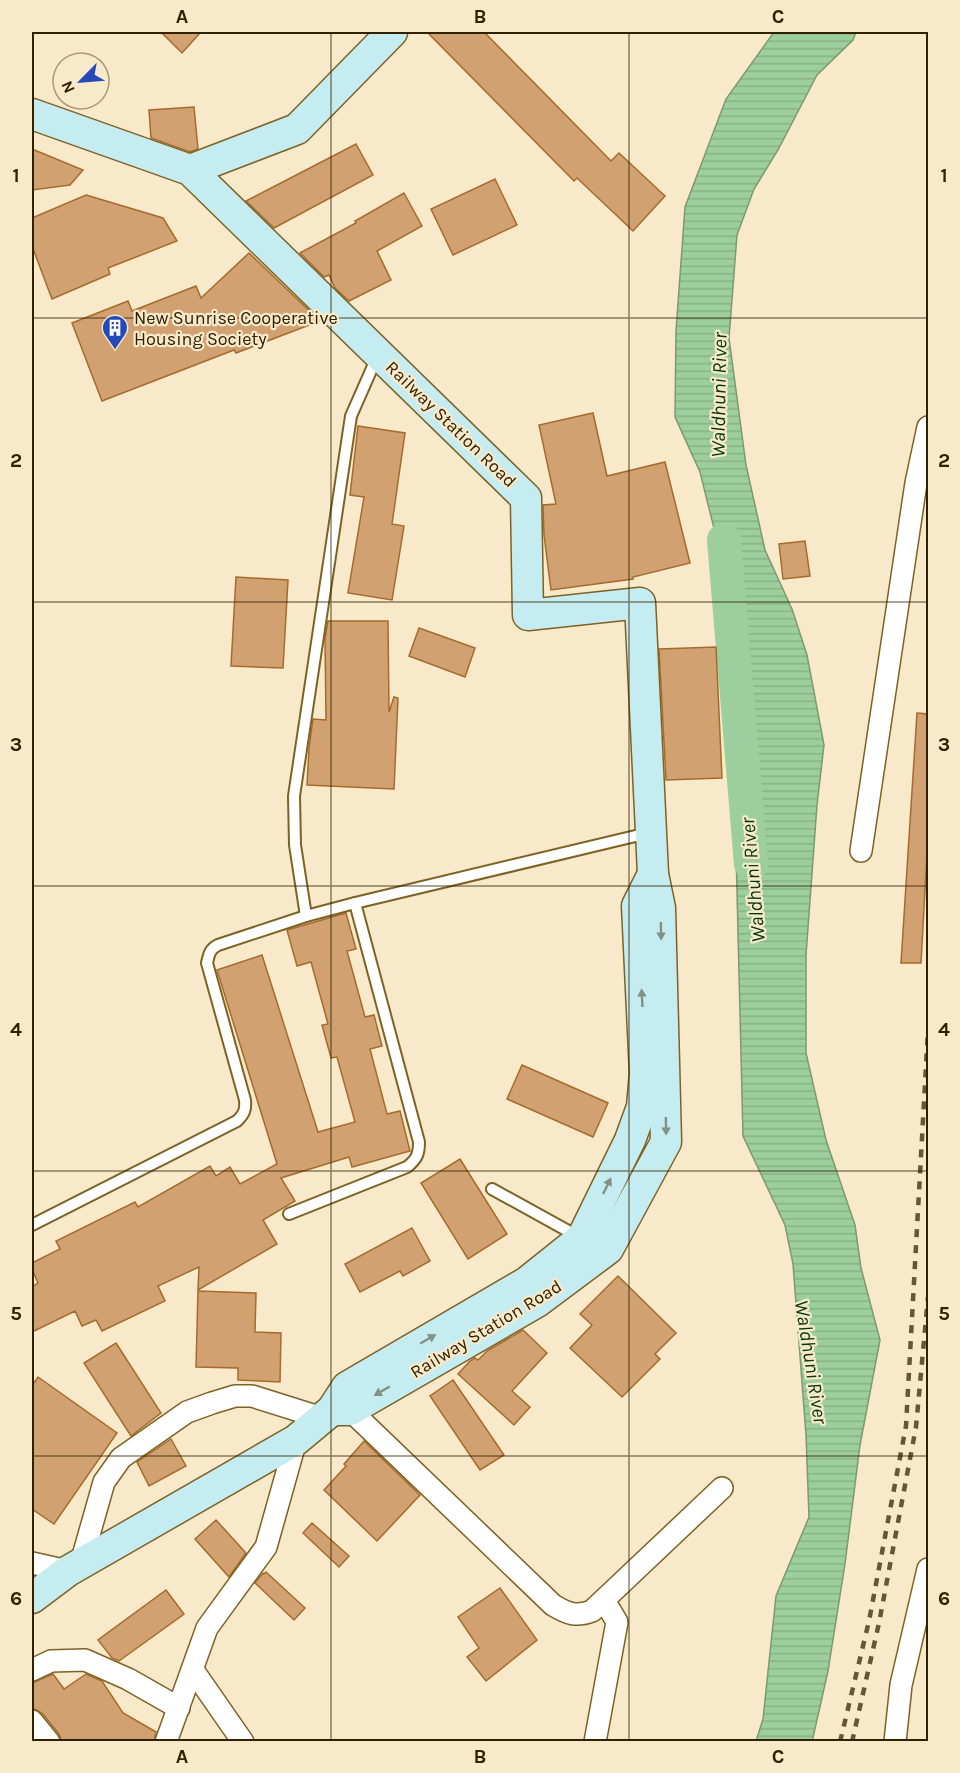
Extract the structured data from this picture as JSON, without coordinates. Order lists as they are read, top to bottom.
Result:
{
  "streets": {
    "street": ["Railway Station Road"]
  },
  "water": ["Waldhuni River"],
  "places": {
    "building": ["New Sunrise Cooperative Housing Society"]
  },
  "north": "bottom left",
  "grid": {
    "columns": ["A", "B", "C"],
    "rows": [
      "1",
      "2",
      "3",
      "4",
      "5",
      "6"
    ]
  }
}
